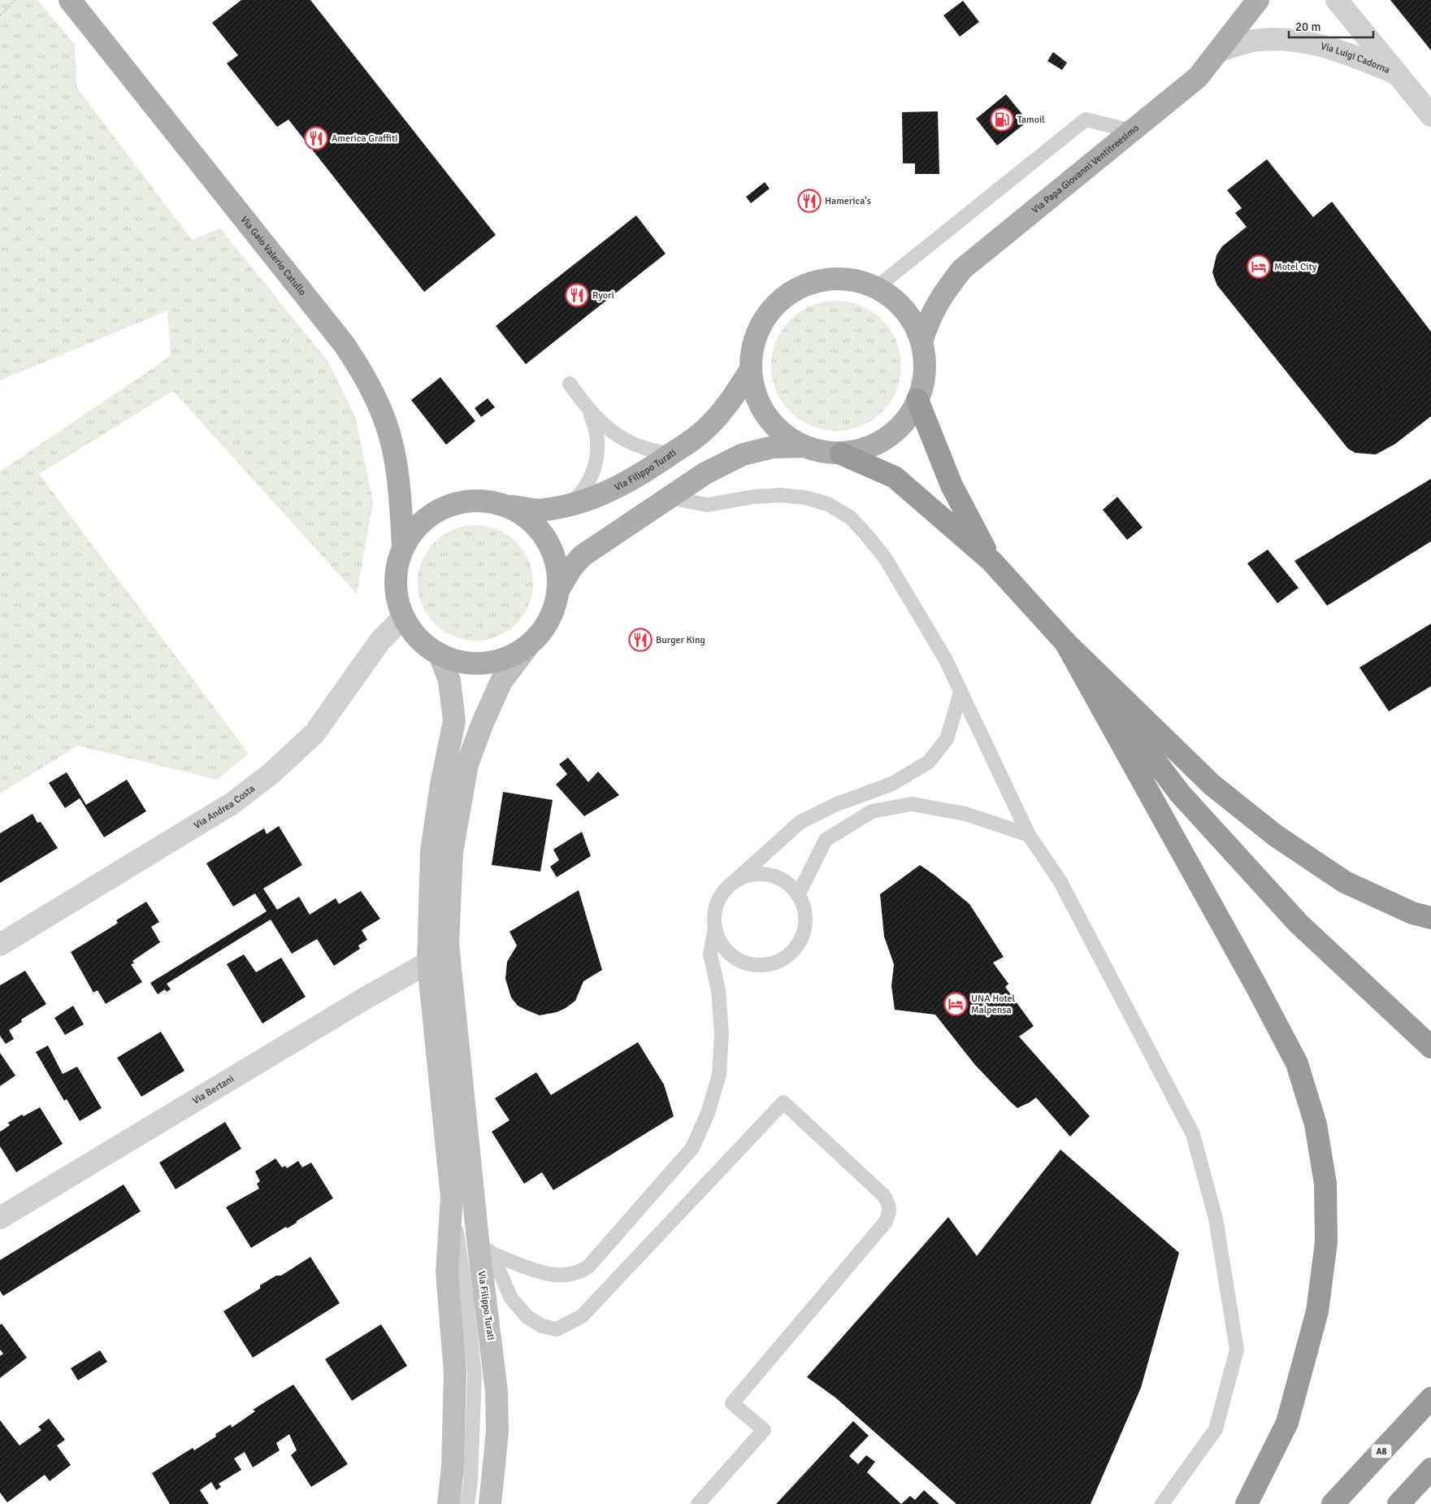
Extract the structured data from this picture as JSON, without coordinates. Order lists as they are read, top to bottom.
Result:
{
  "streets": {
    "highway": ["A8"],
    "main road": ["Via Papa Giovanni Ventitreesimo", "Via Gaio Valerio Catullo", "Via Filippo Turati"],
    "street": ["Via Luigi Cadorna", "Via Andrea Costa", "Via Bertani"]
  },
  "crossings": [
    ["Via Luigi Cadorna", "Via Papa Giovanni Ventitreesimo"]
  ],
  "places": {
    "fuel station": ["Tamoil"],
    "restaurant": [
      "America Graffiti",
      "Hamerica's",
      "Ryori",
      "Burger King"
    ],
    "hotel": ["Motel City", "UNA Hotel Malpensa"]
  },
  "scale_bar": "20 m"
}
